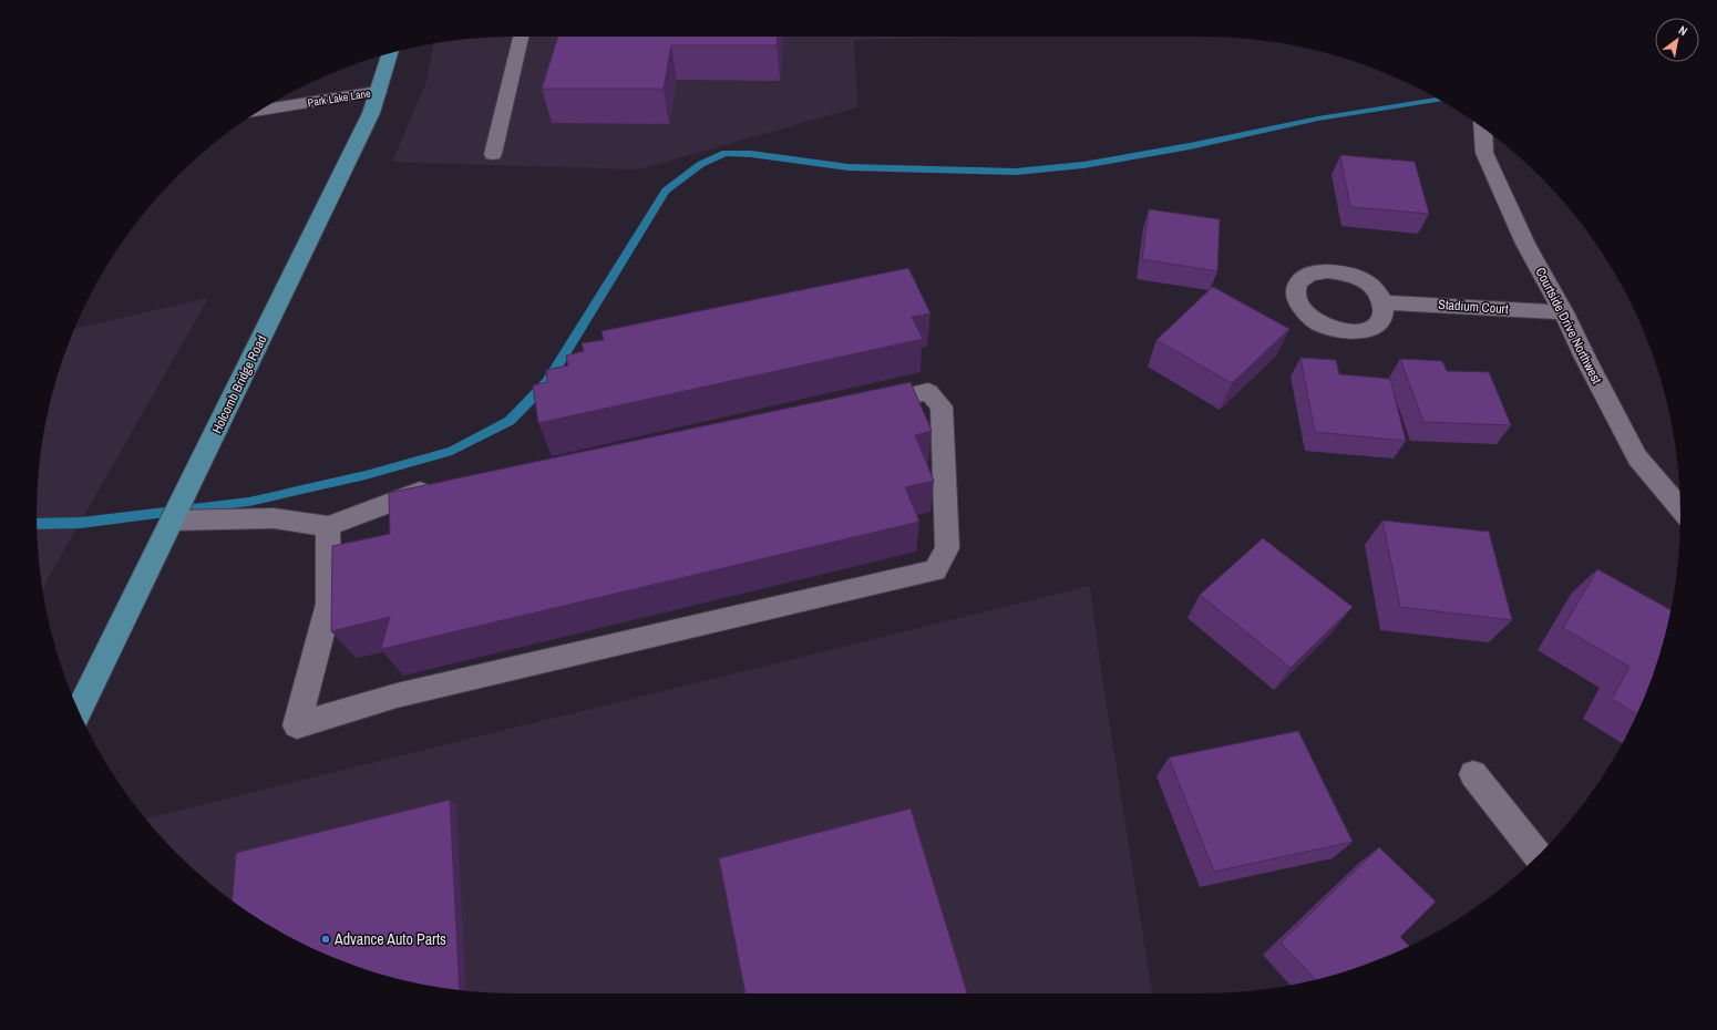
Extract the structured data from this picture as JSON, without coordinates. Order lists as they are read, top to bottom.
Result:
{
  "streets": {
    "main road": ["Holcomb Bridge Road"],
    "street": ["Park Lake Lane", "Stadium Court", "Courtside Drive Northwest"]
  },
  "crossings": [
    ["Park Lake Lane", "Holcomb Bridge Road"],
    ["Stadium Court", "Courtside Drive Northwest"]
  ],
  "places": ["Advance Auto Parts"],
  "north": "top right"
}
